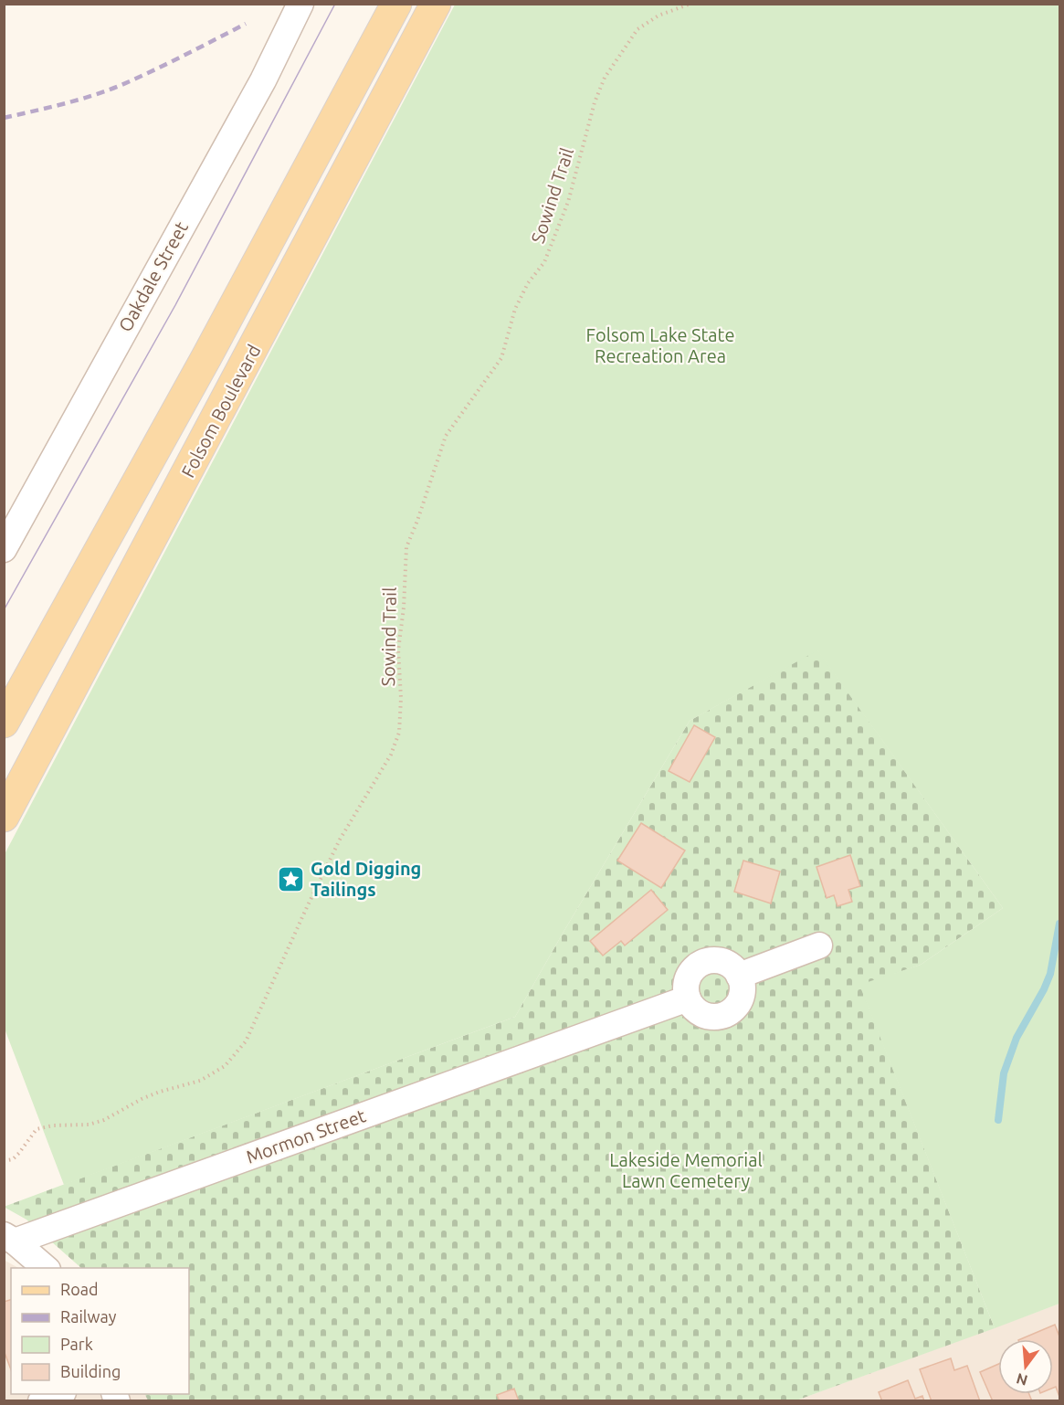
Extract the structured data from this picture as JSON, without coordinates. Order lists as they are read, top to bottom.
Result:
{
  "streets": {
    "main road": ["Folsom Boulevard"],
    "street": ["Oakdale Street", "Mormon Street"],
    "path": ["Sowind Trail"]
  },
  "parks": ["Folsom Lake State Recreation Area", "Lakeside Memorial Lawn Cemetery"],
  "places": {
    "place": ["Gold Digging Tailings"]
  },
  "legend": [
    "Road",
    "Railway",
    "Park",
    "Building"
  ],
  "north": "bottom"
}
